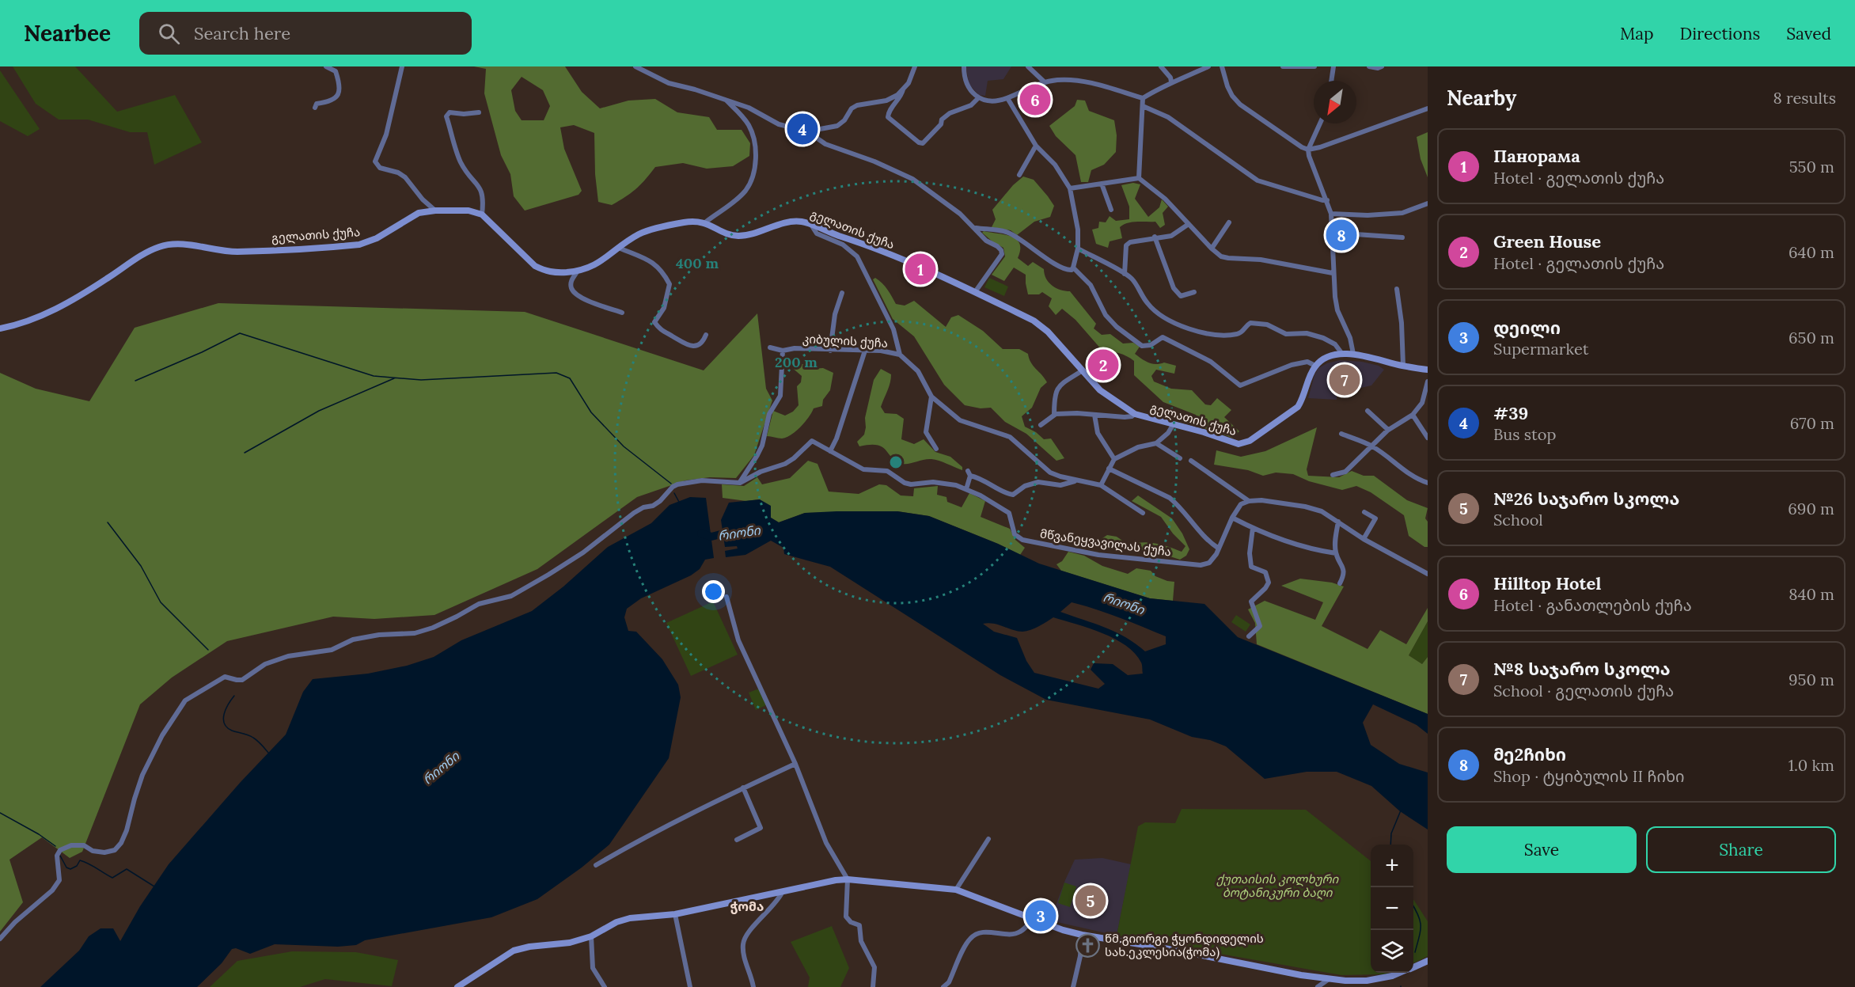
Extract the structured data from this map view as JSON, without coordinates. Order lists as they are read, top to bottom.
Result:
{
  "streets": {
    "main road": ["გელათის ქუჩა"],
    "street": ["კიბულის ქუჩა", "მწვანეყვავილას ქუჩა"]
  },
  "districts": ["ჭომა"],
  "water": ["რიონი"],
  "parks": ["ქუთაისის კოლხური ბოტანიკური ბაღი"],
  "places": {
    "church": ["წმ.გიორგი ჭყონდიდელის სახ.ეკლესია(ჭომა)"]
  },
  "north": "bottom left",
  "page": {
    "header": "Nearbee",
    "search": "Search here",
    "nav": ["Map", "Directions", "Saved"],
    "heading": ["Nearby", "8 results"],
    "pins": [
      "6",
      "4",
      "8",
      "1",
      "2",
      "7",
      "5",
      "3"
    ],
    "list": [
      {
        "mark": "1",
        "name": "Панорама",
        "note": "Hotel · გელათის ქუჩა",
        "value": "550 m"
      },
      {
        "mark": "2",
        "name": "Green House",
        "note": "Hotel · გელათის ქუჩა",
        "value": "640 m"
      },
      {
        "mark": "3",
        "name": "დეილი",
        "note": "Supermarket",
        "value": "650 m"
      },
      {
        "mark": "4",
        "name": "#39",
        "note": "Bus stop",
        "value": "670 m"
      },
      {
        "mark": "5",
        "name": "№26 საჯარო სკოლა",
        "note": "School",
        "value": "690 m"
      },
      {
        "mark": "6",
        "name": "Hilltop Hotel",
        "note": "Hotel · განათლების ქუჩა",
        "value": "840 m"
      },
      {
        "mark": "7",
        "name": "№8 საჯარო სკოლა",
        "note": "School · გელათის ქუჩა",
        "value": "950 m"
      },
      {
        "mark": "8",
        "name": "მე2ჩიხი",
        "note": "Shop · ტყიბულის II ჩიხი",
        "value": "1.0 km"
      }
    ],
    "buttons": ["Save", "Share"],
    "map_buttons": ["+", "−"]
  },
  "rings": ["400 m", "200 m"]
}
